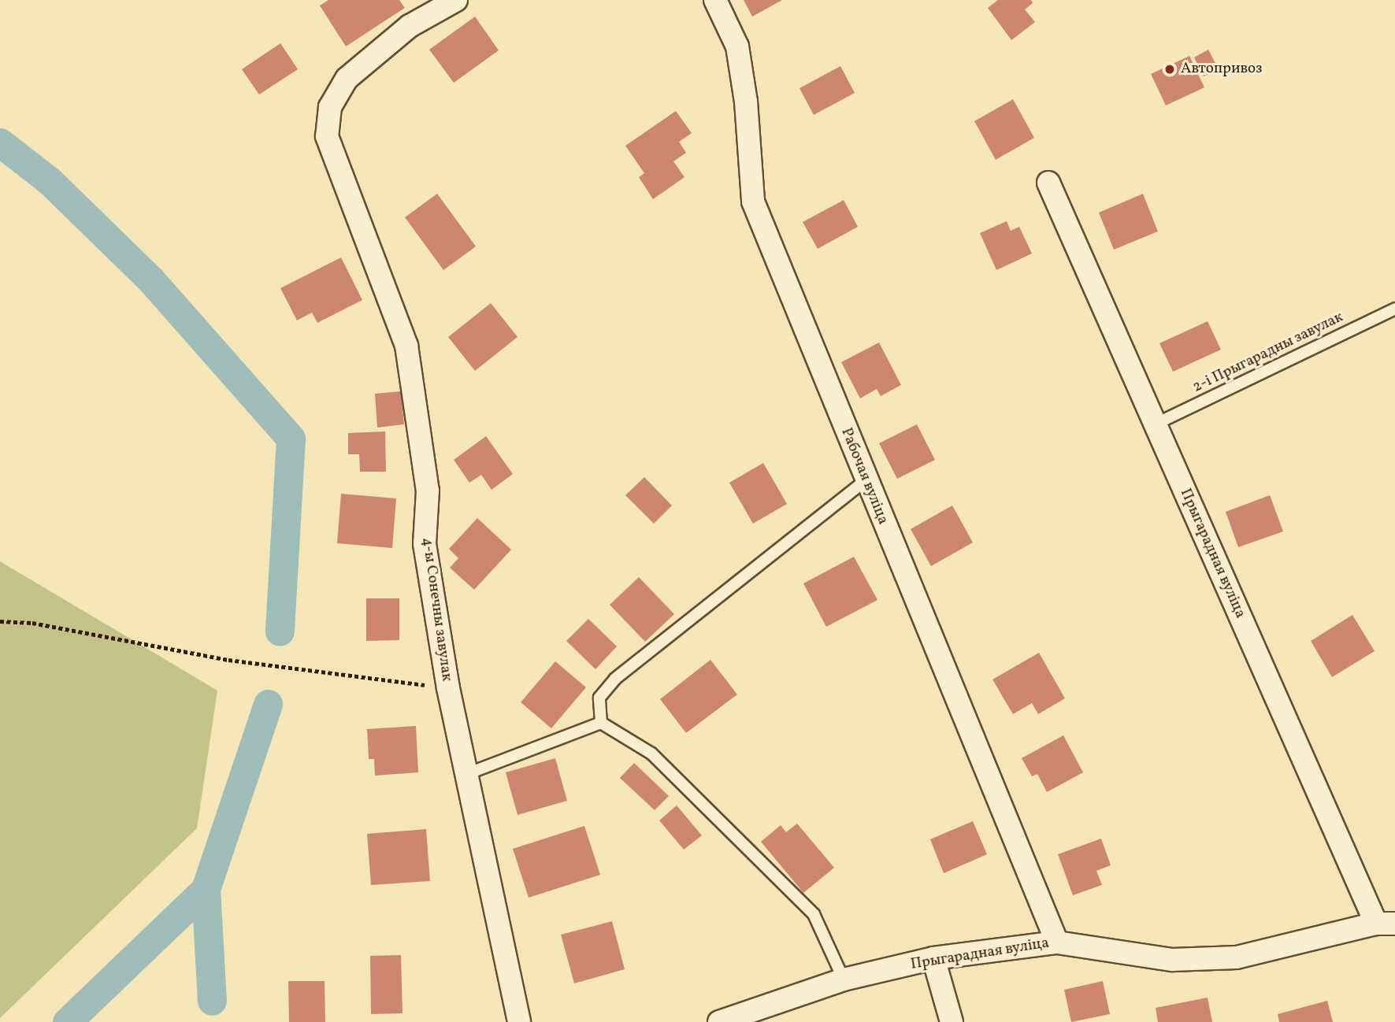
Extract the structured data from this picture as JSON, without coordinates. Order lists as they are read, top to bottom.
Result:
{
  "streets": {
    "street": ["Рабочая вуліца", "Прыгарадная вуліца", "4-ы Сонечны завулак"],
    "lane": ["2-і Прыгарадны завулак"]
  },
  "crossings": [
    ["2-і Прыгарадны завулак", "Прыгарадная вуліца"],
    ["Рабочая вуліца", "Прыгарадная вуліца"]
  ],
  "places": ["Автопривоз"]
}
